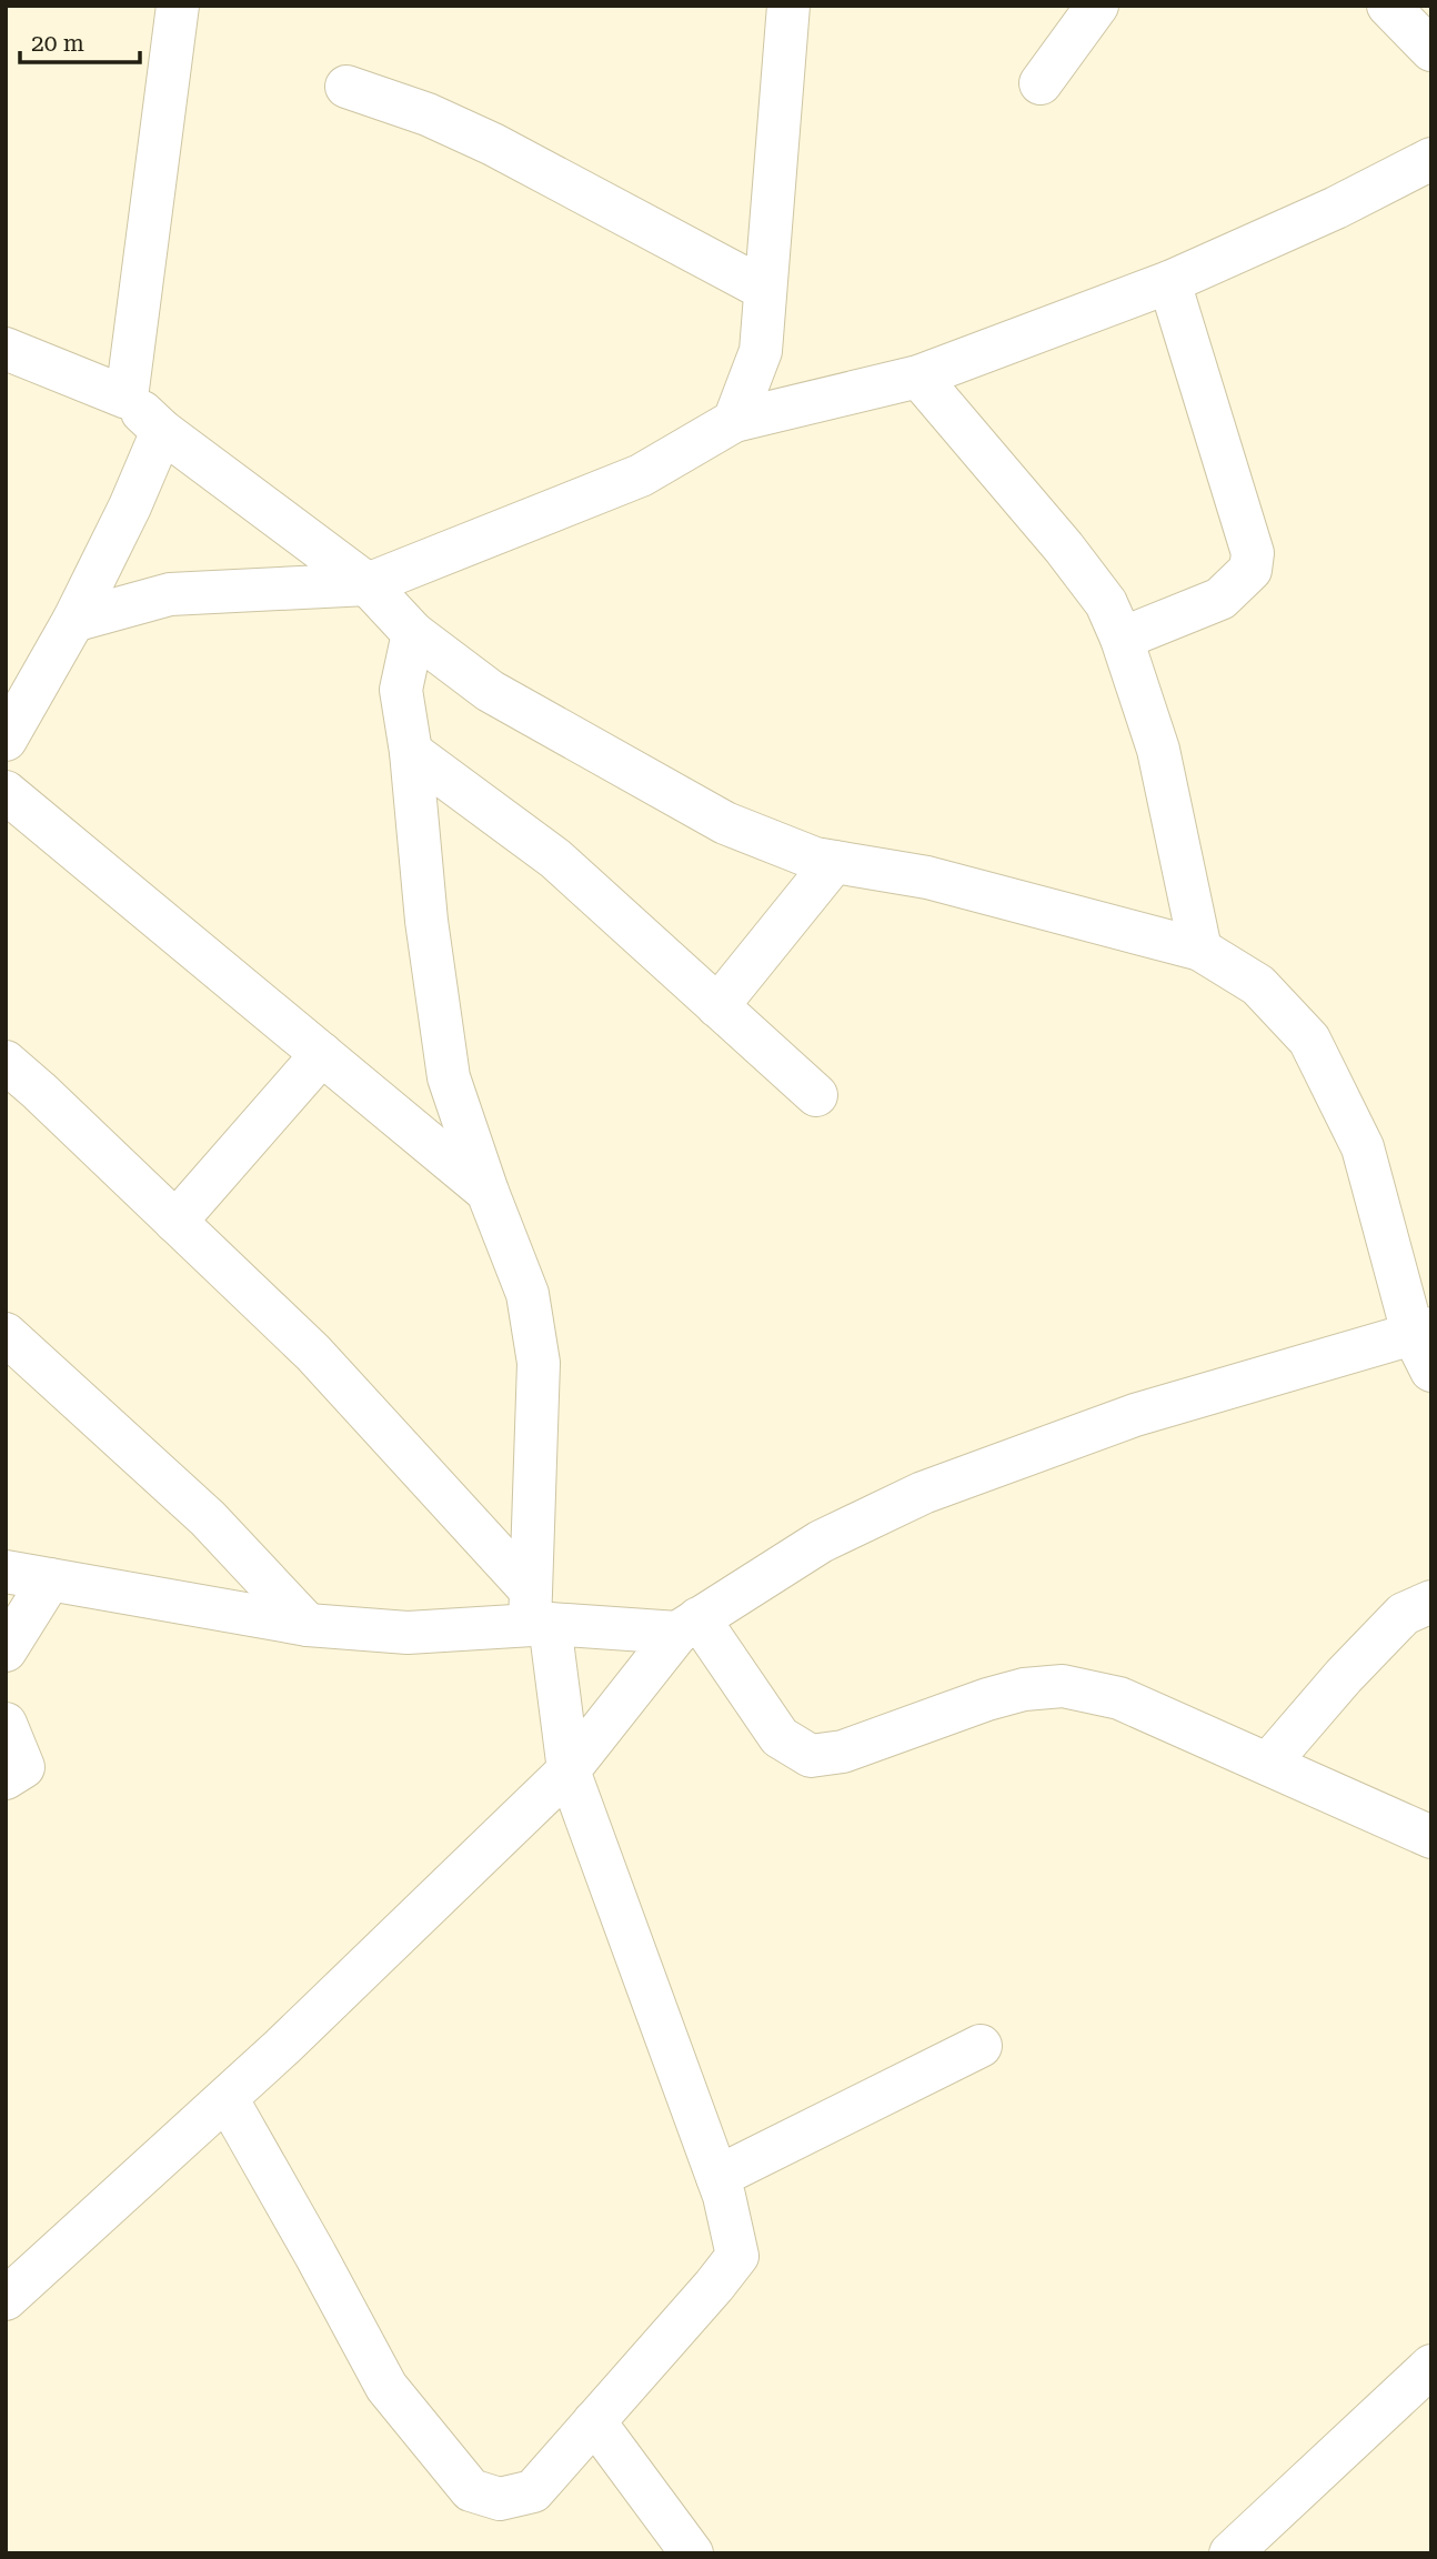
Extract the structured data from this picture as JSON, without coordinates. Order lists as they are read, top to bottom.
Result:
{
  "scale_bar": "20 m"
}
